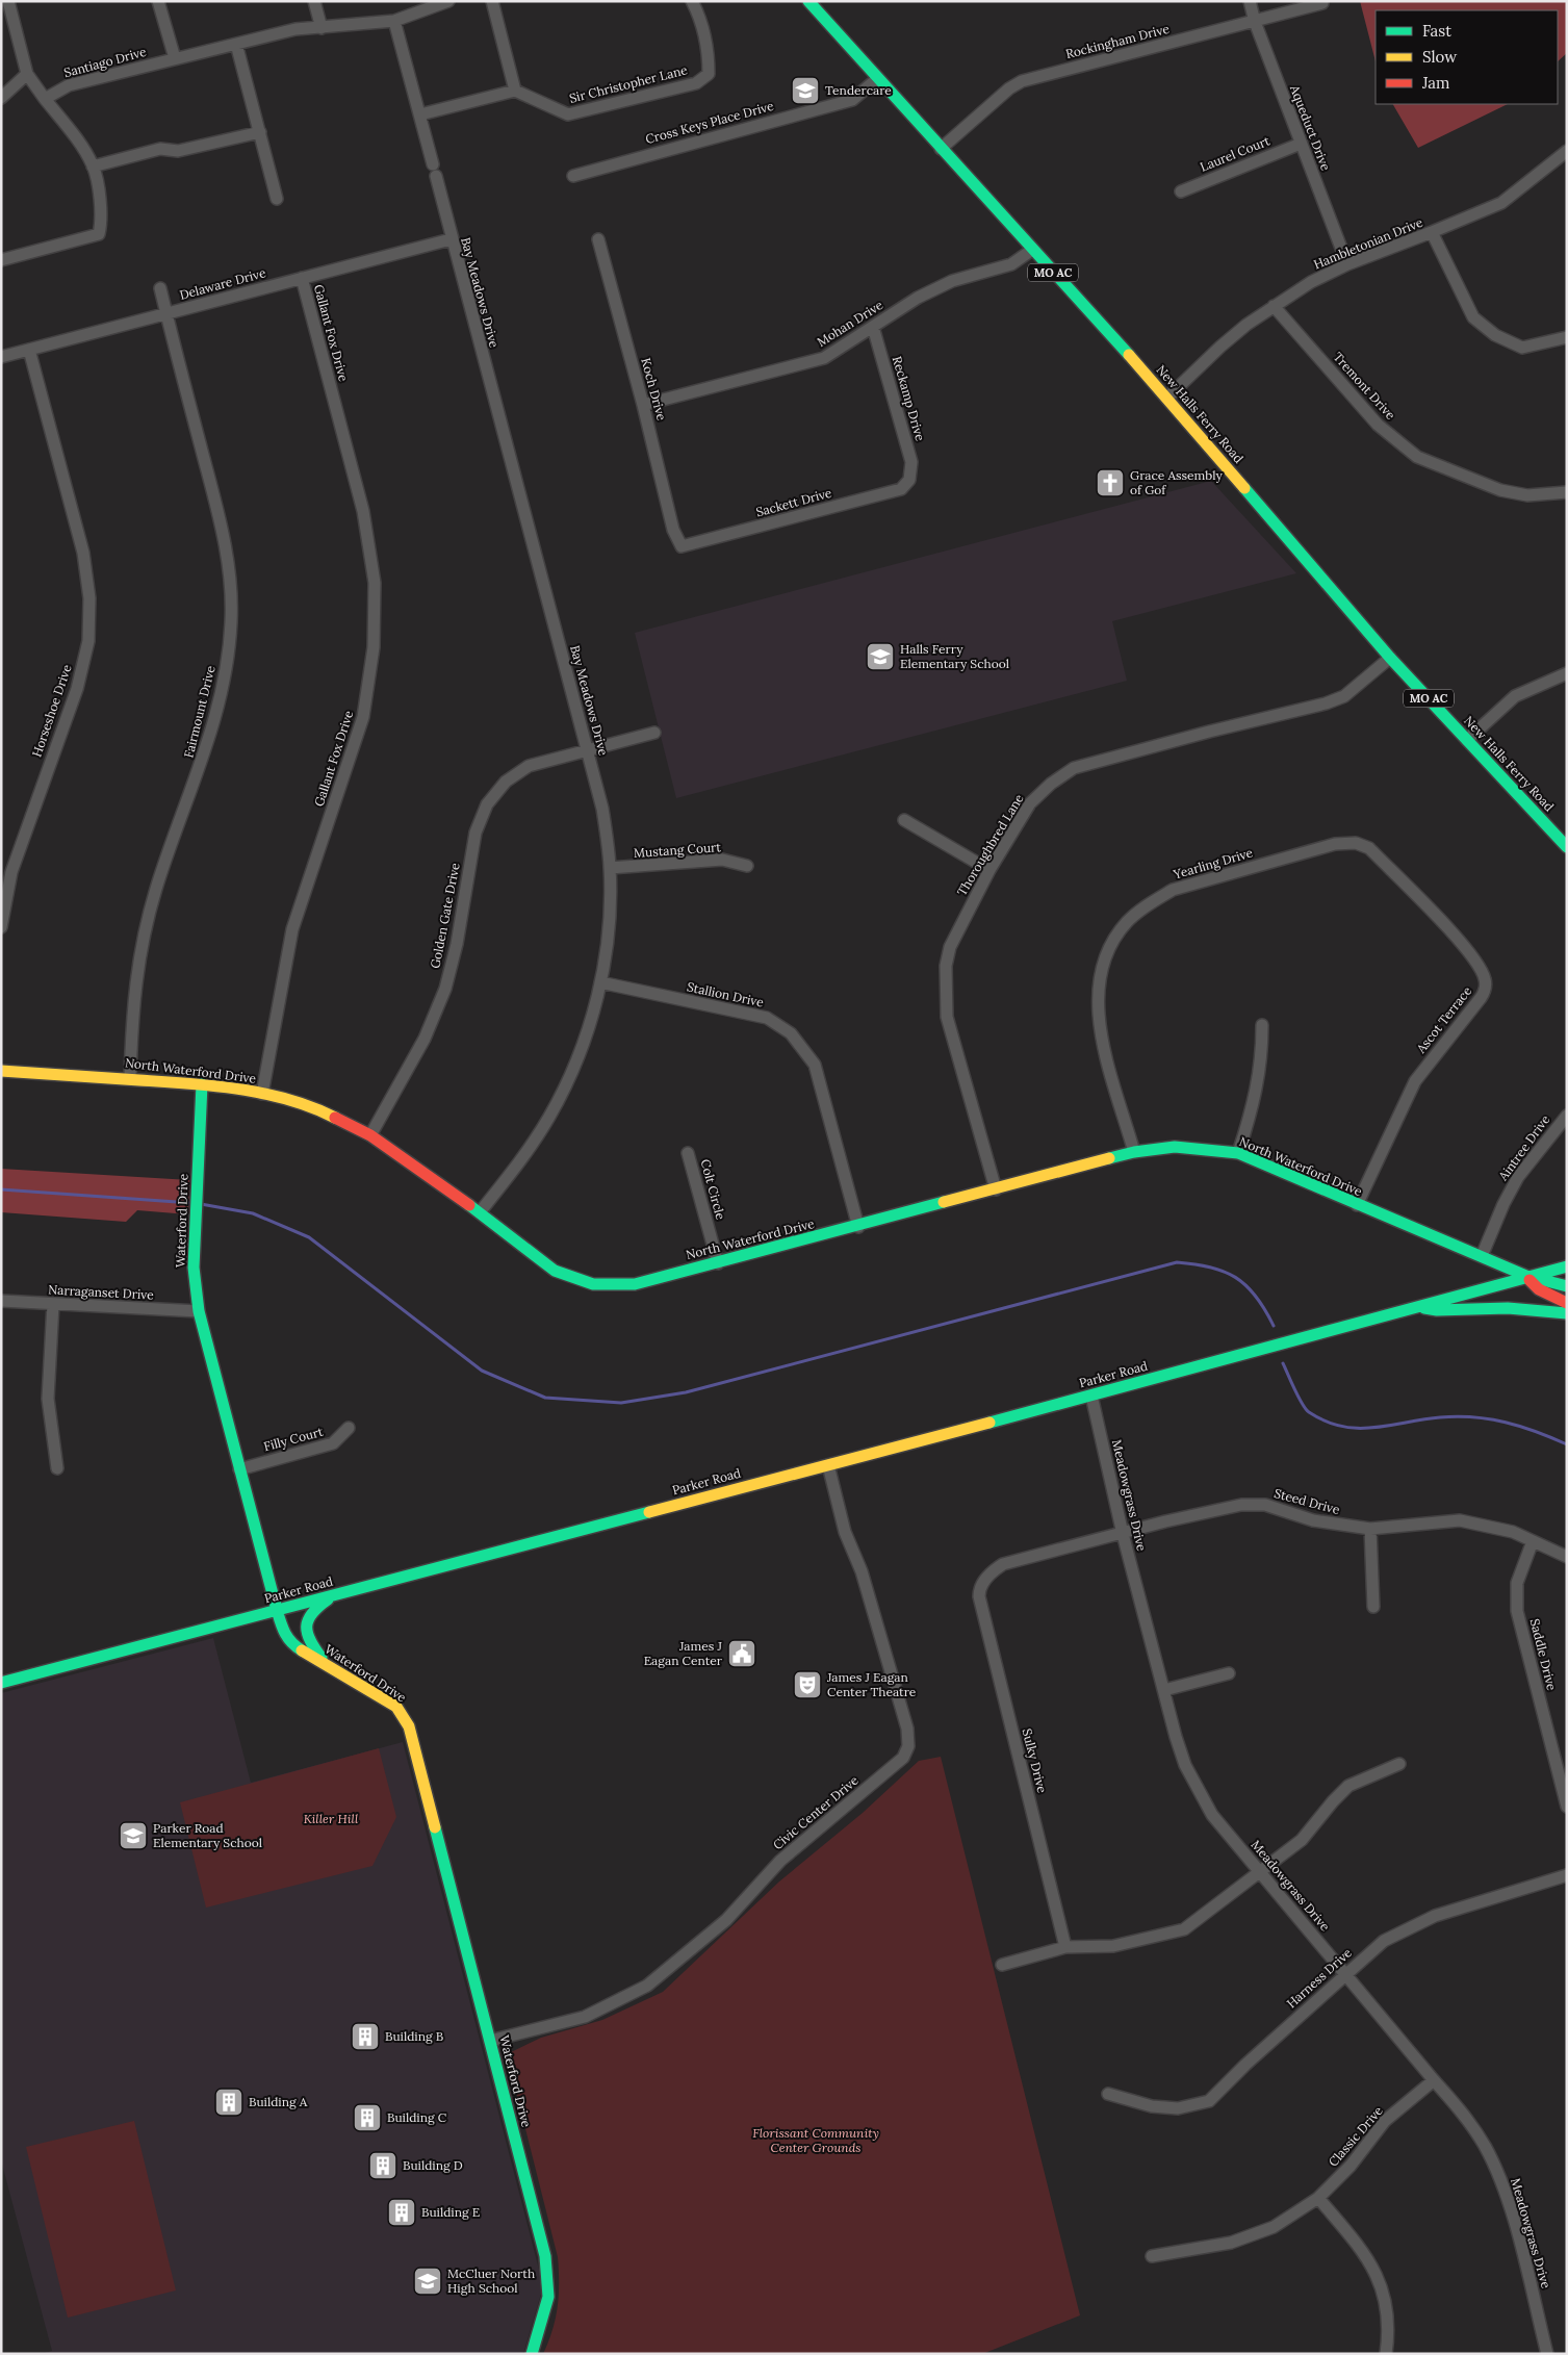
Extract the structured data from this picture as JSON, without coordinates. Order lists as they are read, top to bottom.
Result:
{
  "streets": {
    "street": [
      "Rockingham Drive",
      "Santiago Drive",
      "Sir Christopher Lane",
      "Cross Keys Place Drive",
      "Aqueduct Drive",
      "Laurel Court",
      "Hambletonian Drive",
      "MO AC",
      "Delaware Drive",
      "Bay Meadows Drive",
      "Mohan Drive",
      "Gallant Fox Drive",
      "Tremont Drive",
      "Koch Drive",
      "Reckamp Drive",
      "New Halls Ferry Road",
      "Sackett Drive",
      "Horseshoe Drive",
      "Fairmount Drive",
      "Thoroughbred Lane",
      "Mustang Court",
      "Yearling Drive",
      "Golden Gate Drive",
      "Stallion Drive",
      "Ascot Terrace",
      "North Waterford Drive",
      "Aintree Drive",
      "Colt Circle",
      "Waterford Drive",
      "Narraganset Drive",
      "Parker Road",
      "Filly Court",
      "Meadowgrass Drive",
      "Steed Drive",
      "Saddle Drive",
      "Sulky Drive",
      "Civic Center Drive",
      "Harness Drive",
      "Classic Drive"
    ]
  },
  "crossings": [
    ["Rockingham Drive", "Aqueduct Drive"],
    ["Rockingham Drive", "New Halls Ferry Road"],
    ["Santiago Drive", "Bay Meadows Drive"],
    ["Cross Keys Place Drive", "New Halls Ferry Road"],
    ["Aqueduct Drive", "Laurel Court"],
    ["Aqueduct Drive", "Hambletonian Drive"],
    ["Hambletonian Drive", "Tremont Drive"],
    ["Hambletonian Drive", "New Halls Ferry Road"],
    ["Delaware Drive", "Bay Meadows Drive"],
    ["Delaware Drive", "Gallant Fox Drive"],
    ["Delaware Drive", "Horseshoe Drive"],
    ["Delaware Drive", "Fairmount Drive"],
    ["Bay Meadows Drive", "Mustang Court"],
    ["Bay Meadows Drive", "Golden Gate Drive"],
    ["Bay Meadows Drive", "Stallion Drive"],
    ["Bay Meadows Drive", "North Waterford Drive"],
    ["Mohan Drive", "Koch Drive"],
    ["Mohan Drive", "Reckamp Drive"],
    ["Mohan Drive", "New Halls Ferry Road"],
    ["Gallant Fox Drive", "North Waterford Drive"],
    ["Koch Drive", "Sackett Drive"],
    ["Reckamp Drive", "Sackett Drive"],
    ["New Halls Ferry Road", "Thoroughbred Lane"],
    ["Fairmount Drive", "North Waterford Drive"],
    ["Thoroughbred Lane", "North Waterford Drive"],
    ["Yearling Drive", "Ascot Terrace"],
    ["Yearling Drive", "North Waterford Drive"],
    ["Golden Gate Drive", "North Waterford Drive"],
    ["Stallion Drive", "North Waterford Drive"],
    ["Ascot Terrace", "North Waterford Drive"],
    ["North Waterford Drive", "Aintree Drive"],
    ["North Waterford Drive", "Colt Circle"],
    ["North Waterford Drive", "Waterford Drive"],
    ["North Waterford Drive", "Parker Road"],
    ["Waterford Drive", "Narraganset Drive"],
    ["Waterford Drive", "Parker Road"],
    ["Waterford Drive", "Filly Court"],
    ["Waterford Drive", "Civic Center Drive"],
    ["Parker Road", "Meadowgrass Drive"],
    ["Parker Road", "Civic Center Drive"],
    ["Meadowgrass Drive", "Steed Drive"],
    ["Meadowgrass Drive", "Harness Drive"],
    ["Meadowgrass Drive", "Classic Drive"],
    ["Steed Drive", "Saddle Drive"],
    ["Steed Drive", "Sulky Drive"]
  ],
  "parks": ["Killer Hill", "Florissant Community Center Grounds"],
  "places": {
    "school or university": [
      "Tendercare",
      "Halls Ferry Elementary School",
      "Parker Road Elementary School",
      "McCluer North High School"
    ],
    "church": ["Grace Assembly of Gof"],
    "public building": ["James J Eagan Center"],
    "theatre": ["James J Eagan Center Theatre"],
    "building": [
      "Building B",
      "Building A",
      "Building C",
      "Building D",
      "Building E"
    ]
  },
  "legend": ["Fast", "Slow", "Jam"]
}
